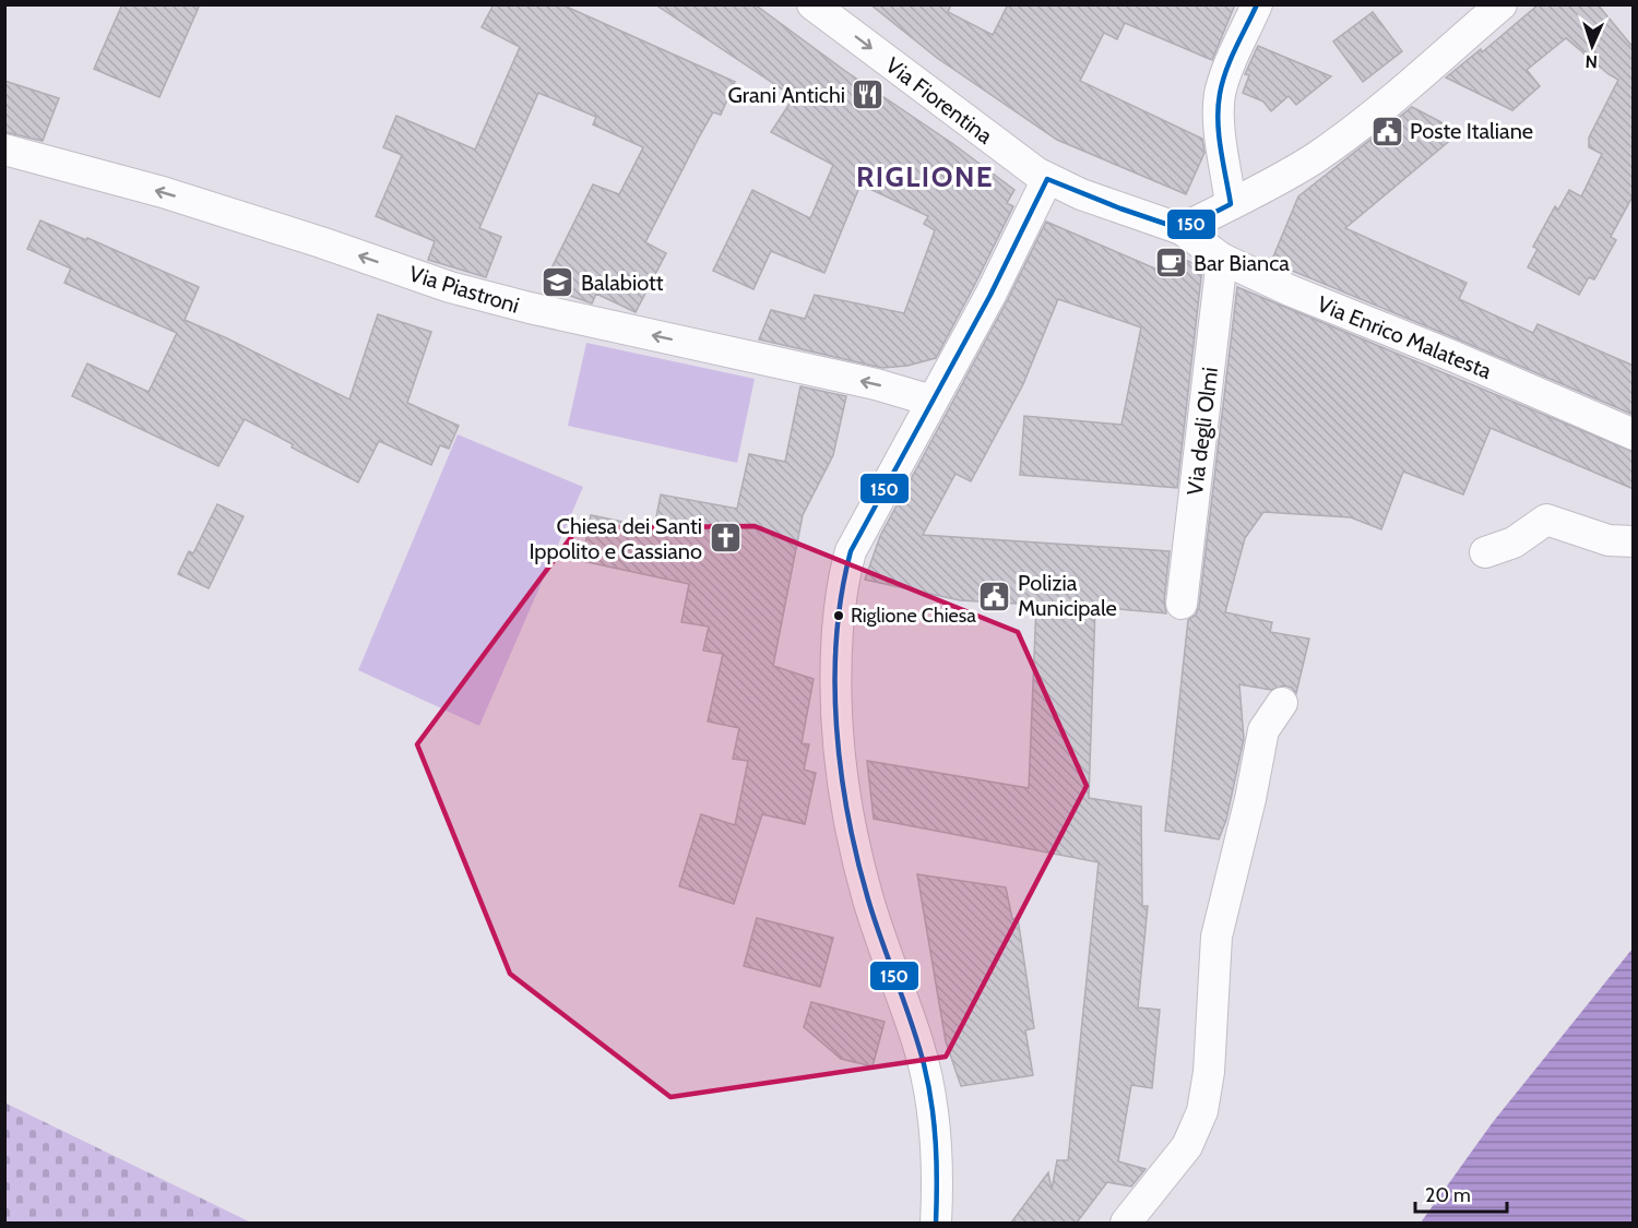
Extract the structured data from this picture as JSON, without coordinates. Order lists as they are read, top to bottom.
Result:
{
  "streets": {
    "street": [
      "Via Fiorentina",
      "Via Piastroni",
      "Via Enrico Malatesta",
      "Via degli Olmi"
    ]
  },
  "crossings": [
    ["Via Fiorentina", "Via Enrico Malatesta"],
    ["Via Enrico Malatesta", "Via degli Olmi"]
  ],
  "one_way": ["Via Fiorentina", "Via Piastroni"],
  "districts": ["RIGLIONE"],
  "places": {
    "restaurant": ["Grani Antichi"],
    "public building": ["Poste Italiane", "Polizia Municipale"],
    "cafe": ["Bar Bianca"],
    "school or university": ["Balabiott"],
    "church": ["Chiesa dei Santi Ippolito e Cassiano"],
    "other": ["Riglione Chiesa"]
  },
  "lines": ["transit line 150"],
  "scale_bar": "20 m",
  "north": "bottom"
}
